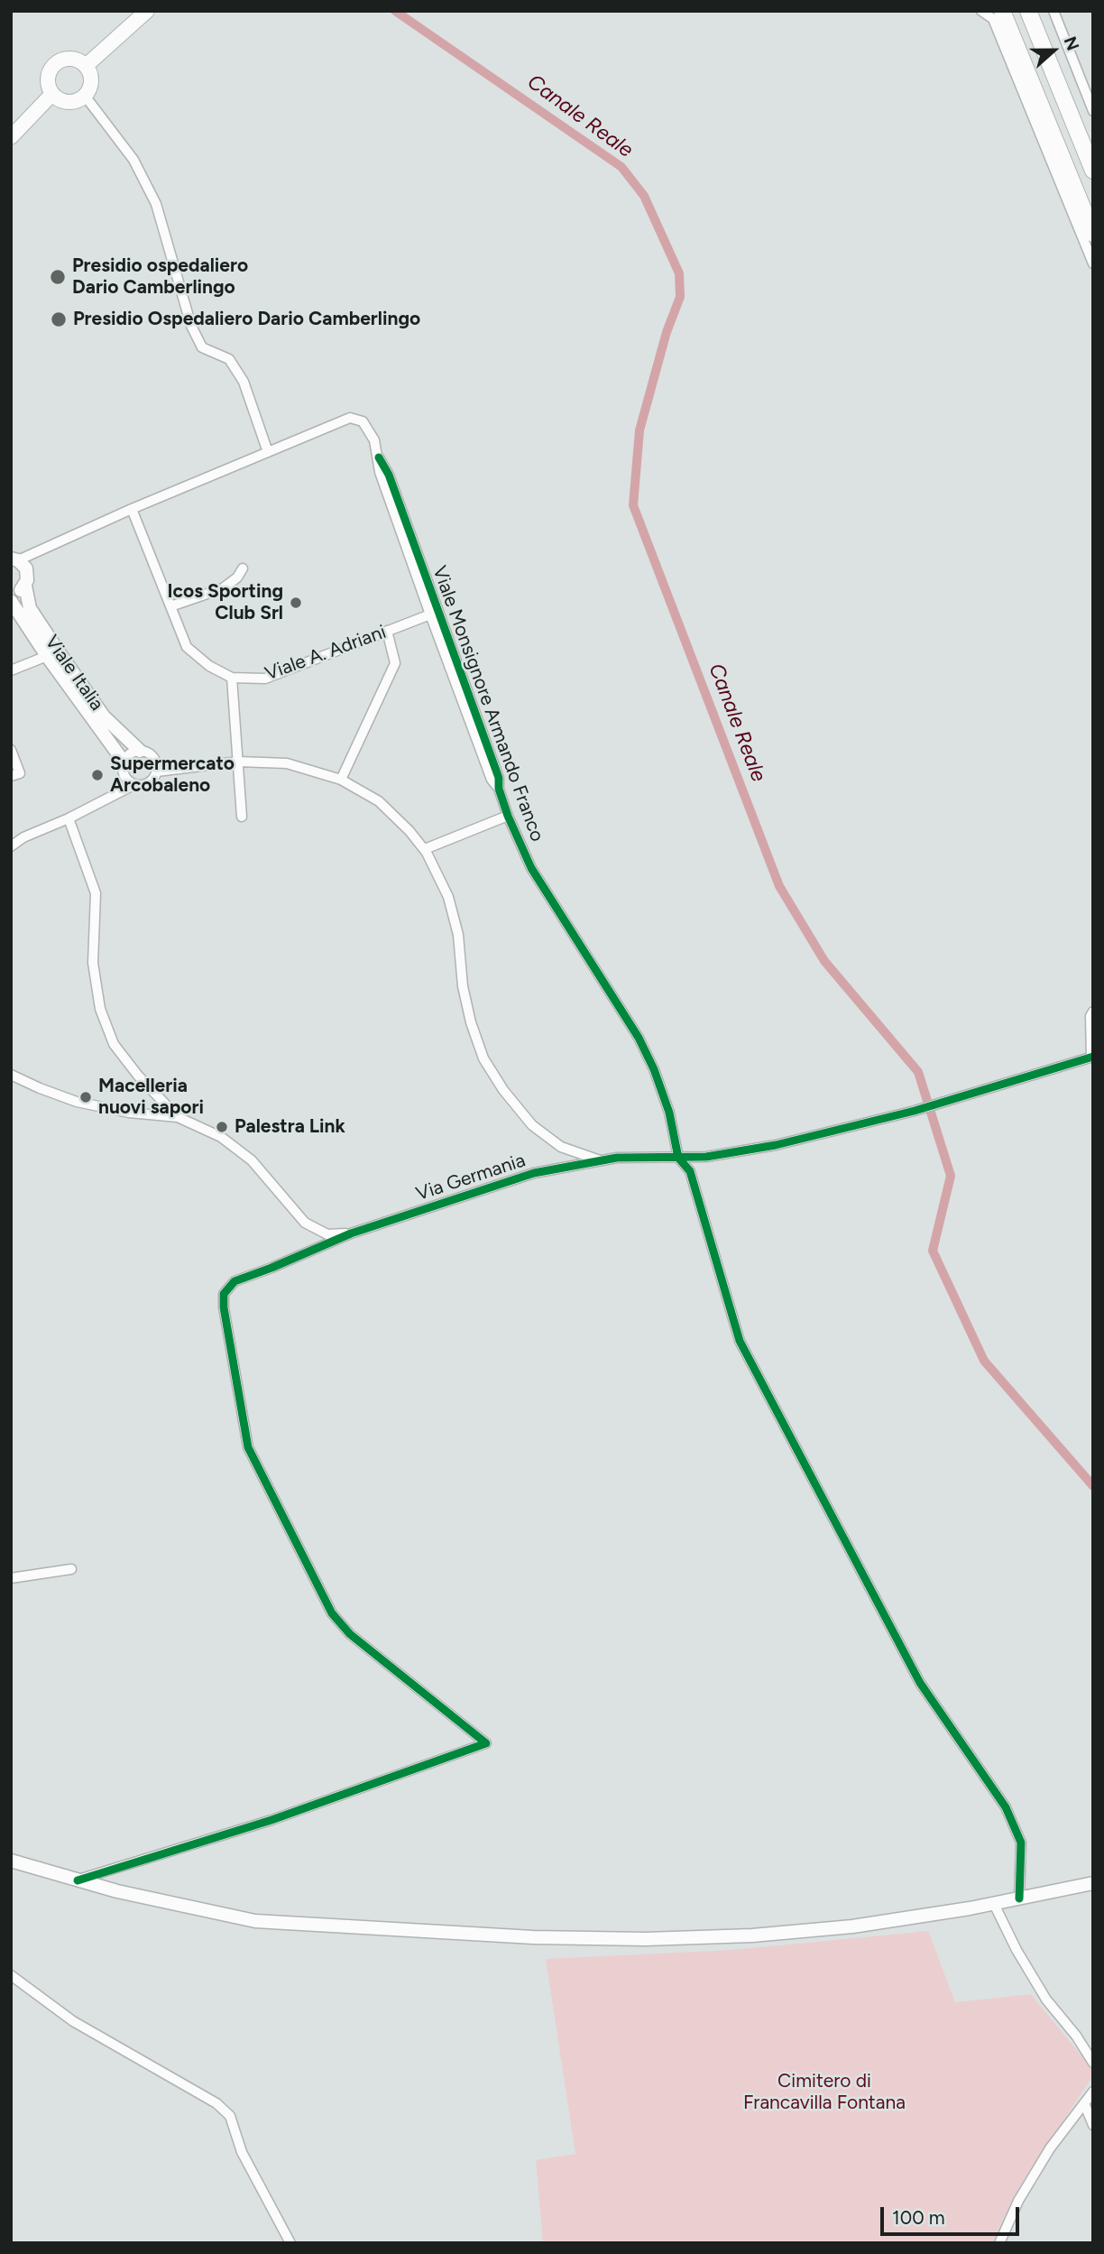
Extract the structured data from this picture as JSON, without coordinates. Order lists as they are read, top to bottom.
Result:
{
  "streets": {
    "street": [
      "Viale A. Adriani",
      "Viale Italia",
      "Viale Monsignore Armando Franco",
      "Via Germania"
    ]
  },
  "crossings": [
    ["Viale A. Adriani", "Viale Monsignore Armando Franco"],
    ["Viale Italia", "Viale Monsignore Armando Franco"],
    ["Viale Monsignore Armando Franco", "Via Germania"]
  ],
  "water": ["Canale Reale"],
  "parks": ["Cimitero di Francavilla Fontana"],
  "places": [
    "Presidio ospedaliero Dario Camberlingo",
    "Presidio Ospedaliero Dario Camberlingo",
    "Icos Sporting Club Srl",
    "Supermercato Arcobaleno",
    "Macelleria nuovi sapori",
    "Palestra Link"
  ],
  "scale_bar": "100 m",
  "north": "right"
}
